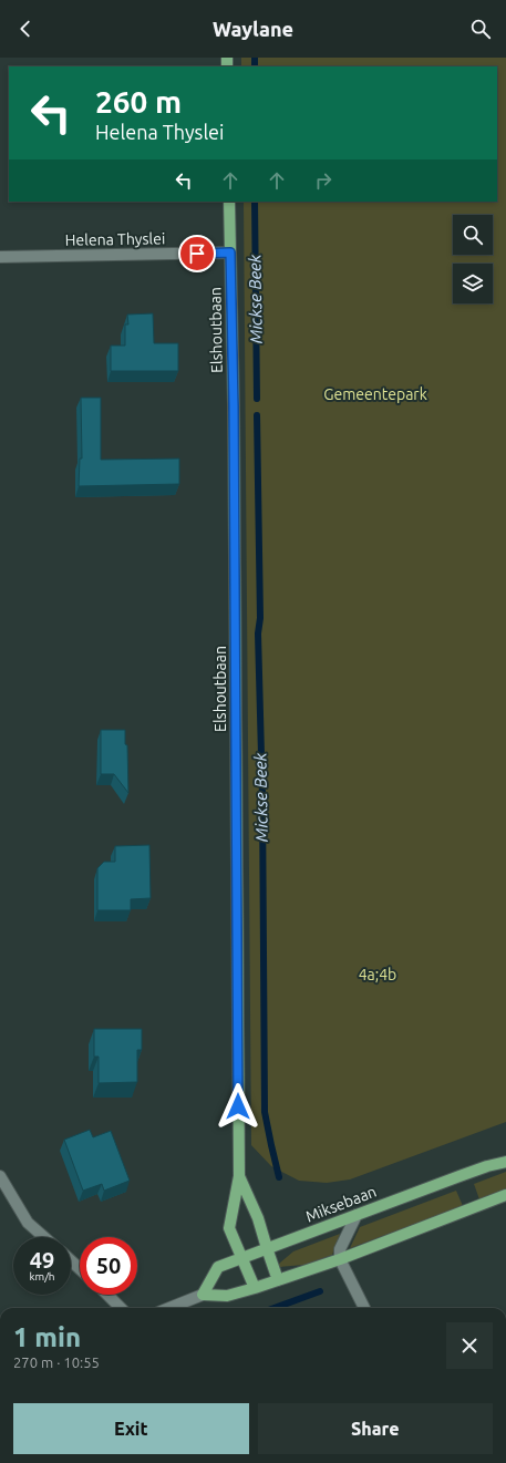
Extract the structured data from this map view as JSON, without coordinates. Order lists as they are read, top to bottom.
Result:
{
  "streets": {
    "main road": ["Elshoutbaan", "Miksebaan"],
    "street": ["Helena Thyslei"]
  },
  "crossings": [
    ["Helena Thyslei", "Elshoutbaan"],
    ["Elshoutbaan", "Miksebaan"]
  ],
  "water": ["Mickse Beek"],
  "parks": ["Gemeentepark", "4a;4b"],
  "page": {
    "header": "Waylane",
    "turn": ["260 m", "Helena Thyslei"],
    "speed": "49 km/h",
    "limit": "50",
    "heading": ["1 min", "270 m · 10:55"],
    "buttons": ["Exit", "Share"]
  }
}
